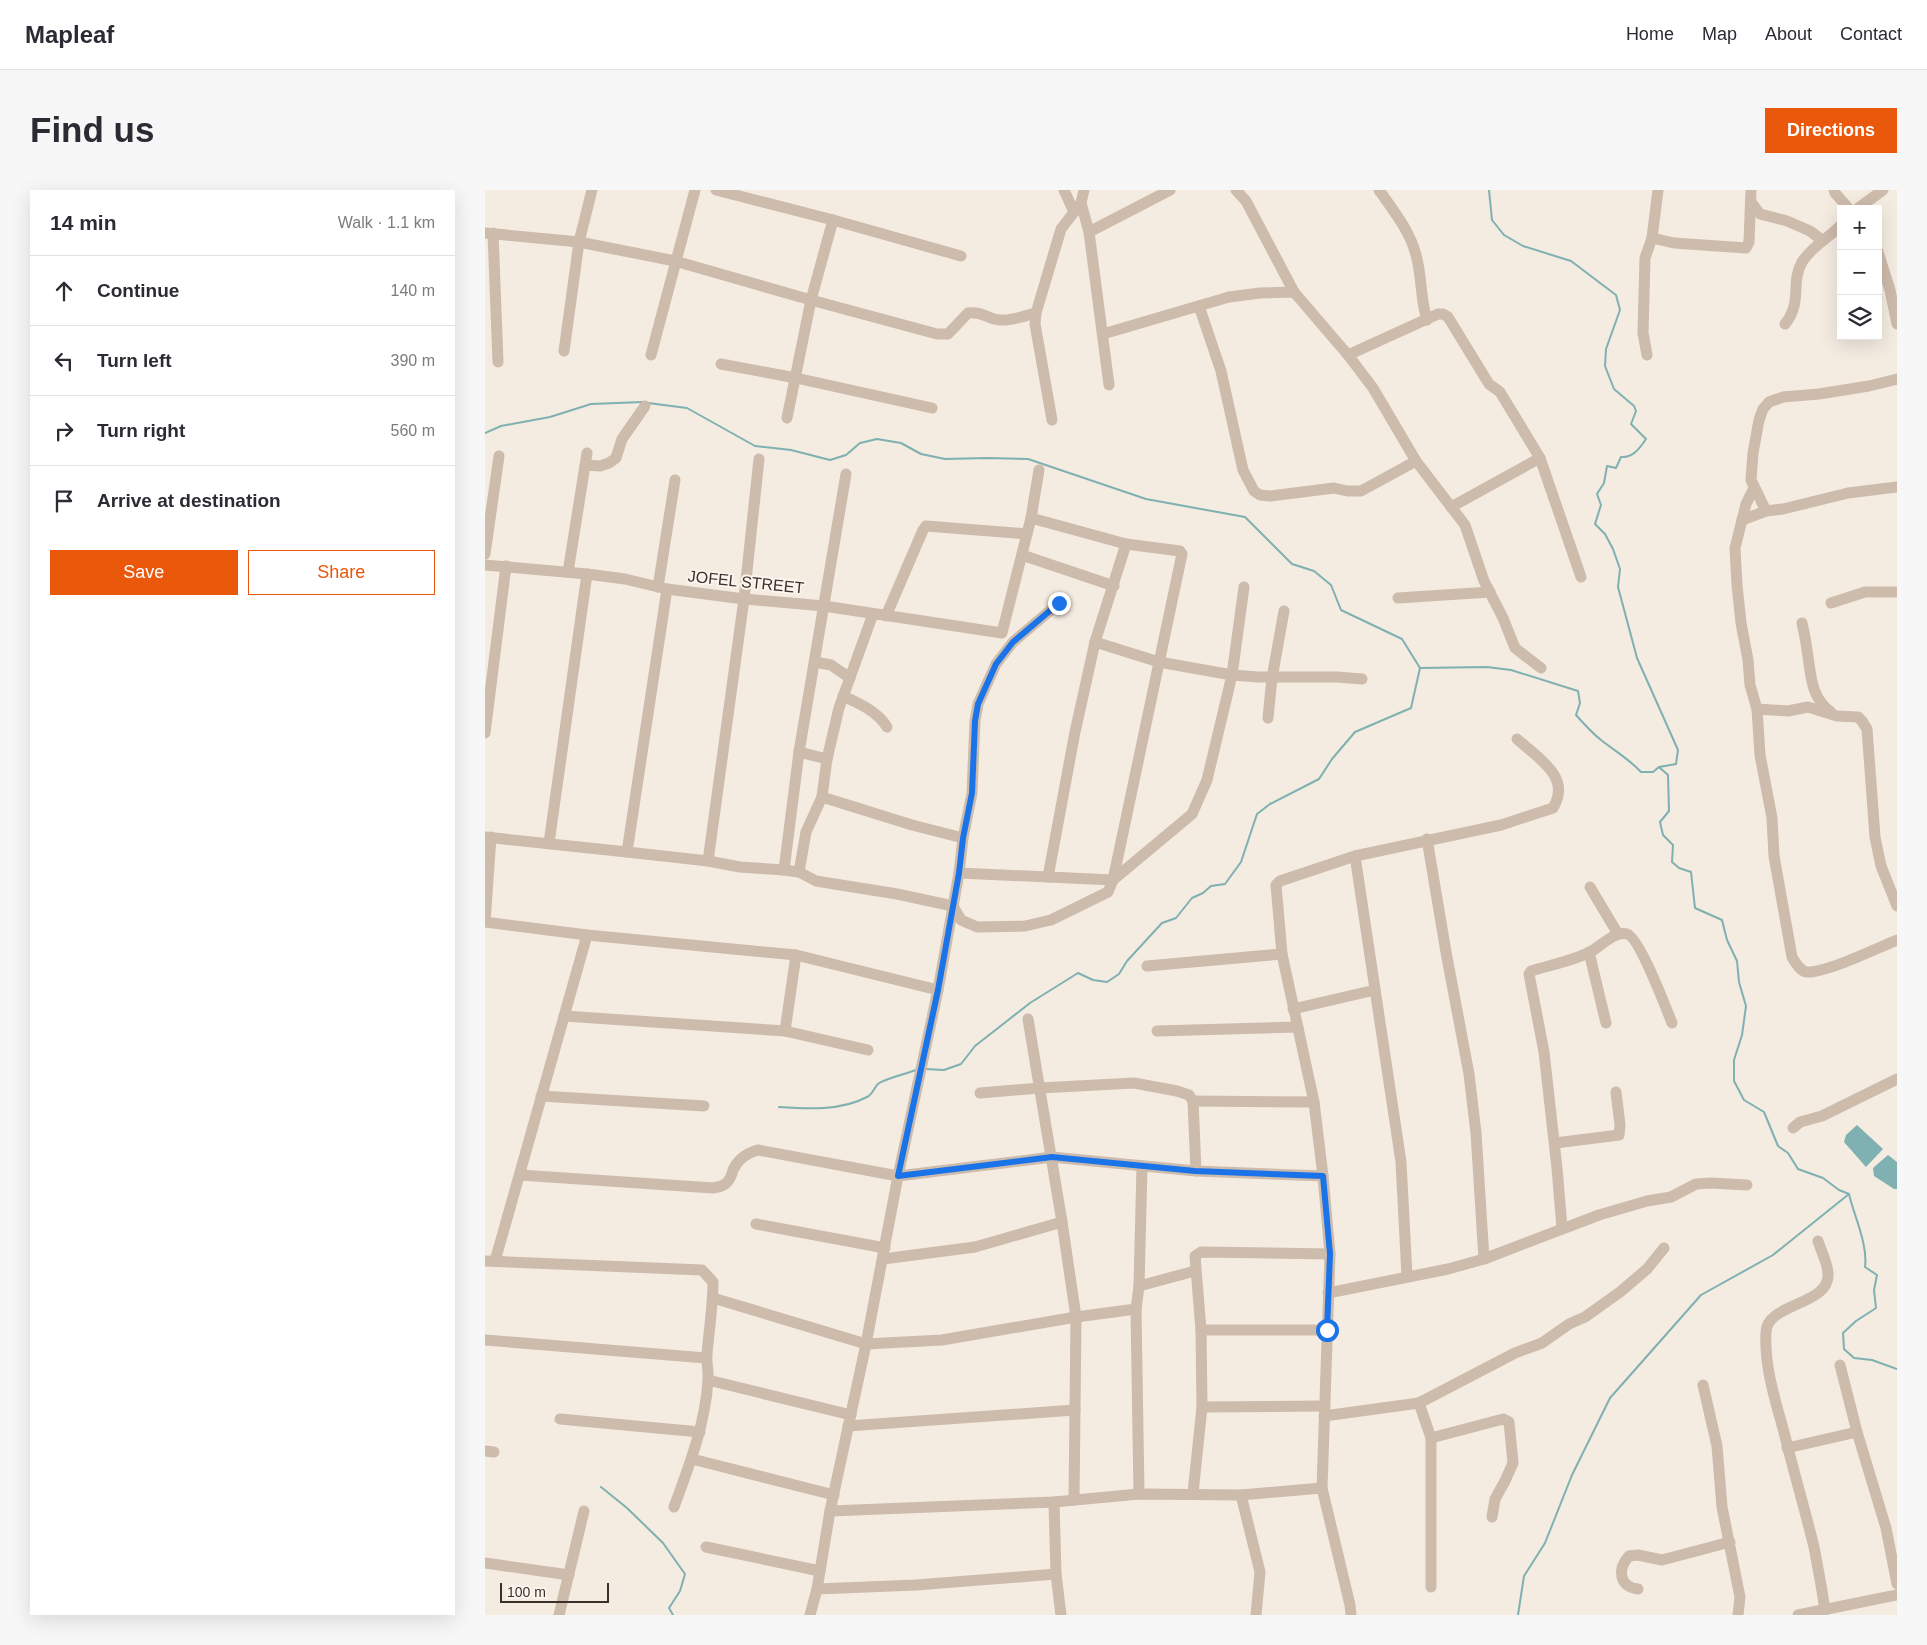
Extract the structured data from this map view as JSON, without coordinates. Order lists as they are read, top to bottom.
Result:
{
  "streets": {
    "street": ["JOFEL STREET"]
  },
  "scale_bar": "100 m",
  "page": {
    "header": "Mapleaf",
    "nav": [
      "Home",
      "Map",
      "About",
      "Contact"
    ],
    "buttons": [
      "Directions",
      ["Save", "Share"]
    ],
    "title": "Find us",
    "heading": ["14 min", "Walk · 1.1 km"],
    "map_buttons": ["+", "−"],
    "list": [
      ["Continue", "140 m"],
      ["Turn left", "390 m"],
      ["Turn right", "560 m"],
      "Arrive at destination"
    ],
    "scale": "100 m"
  }
}
